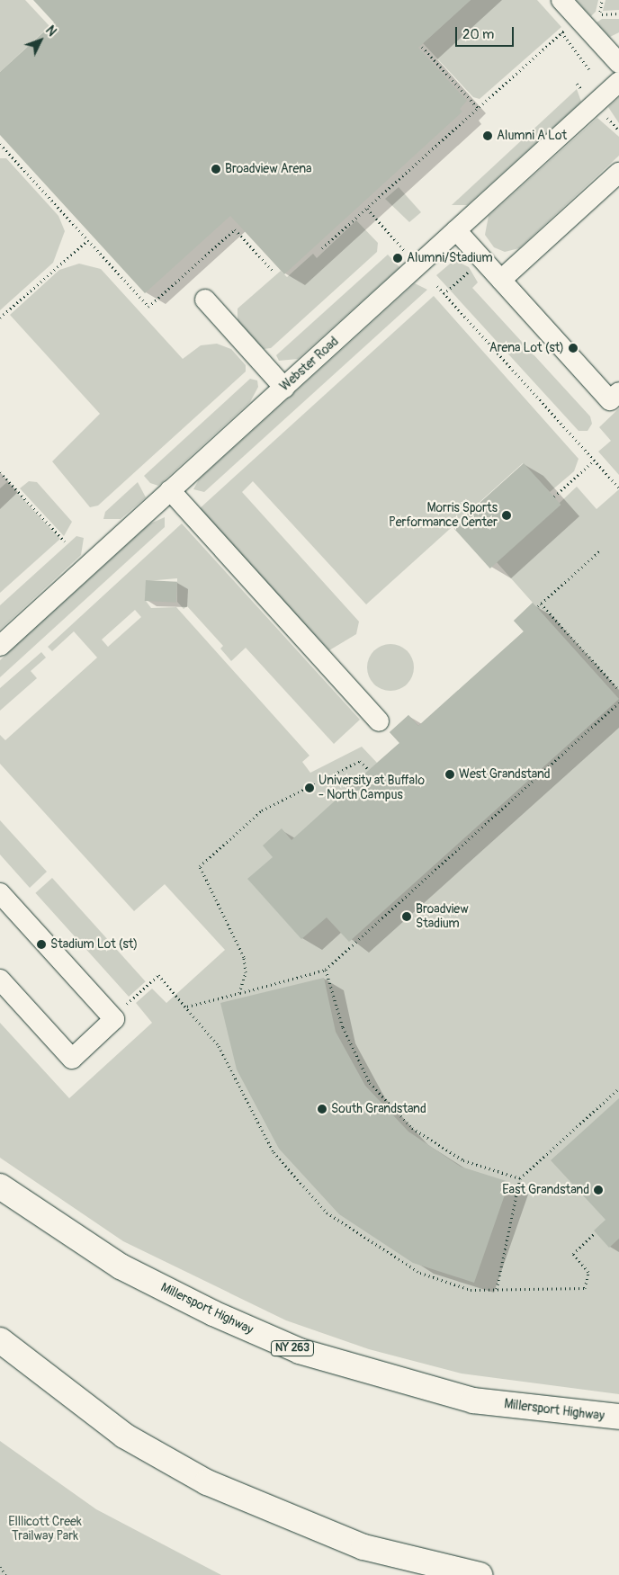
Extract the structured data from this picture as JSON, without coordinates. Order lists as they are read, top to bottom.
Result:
{
  "streets": {
    "main road": ["Millersport Highway", "NY 263"],
    "street": ["Webster Road"]
  },
  "parks": ["Elllicott Creek Trailway Park"],
  "places": [
    "Alumni A Lot",
    "Broadview Arena",
    "Alumni/Stadium",
    "Arena Lot (st)",
    "Morris Sports Performance Center",
    "West Grandstand",
    "University at Buffalo - North Campus",
    "Broadview Stadium",
    "Stadium Lot (st)",
    "South Grandstand",
    "East Grandstand"
  ],
  "scale_bar": "20 m",
  "north": "top right"
}
